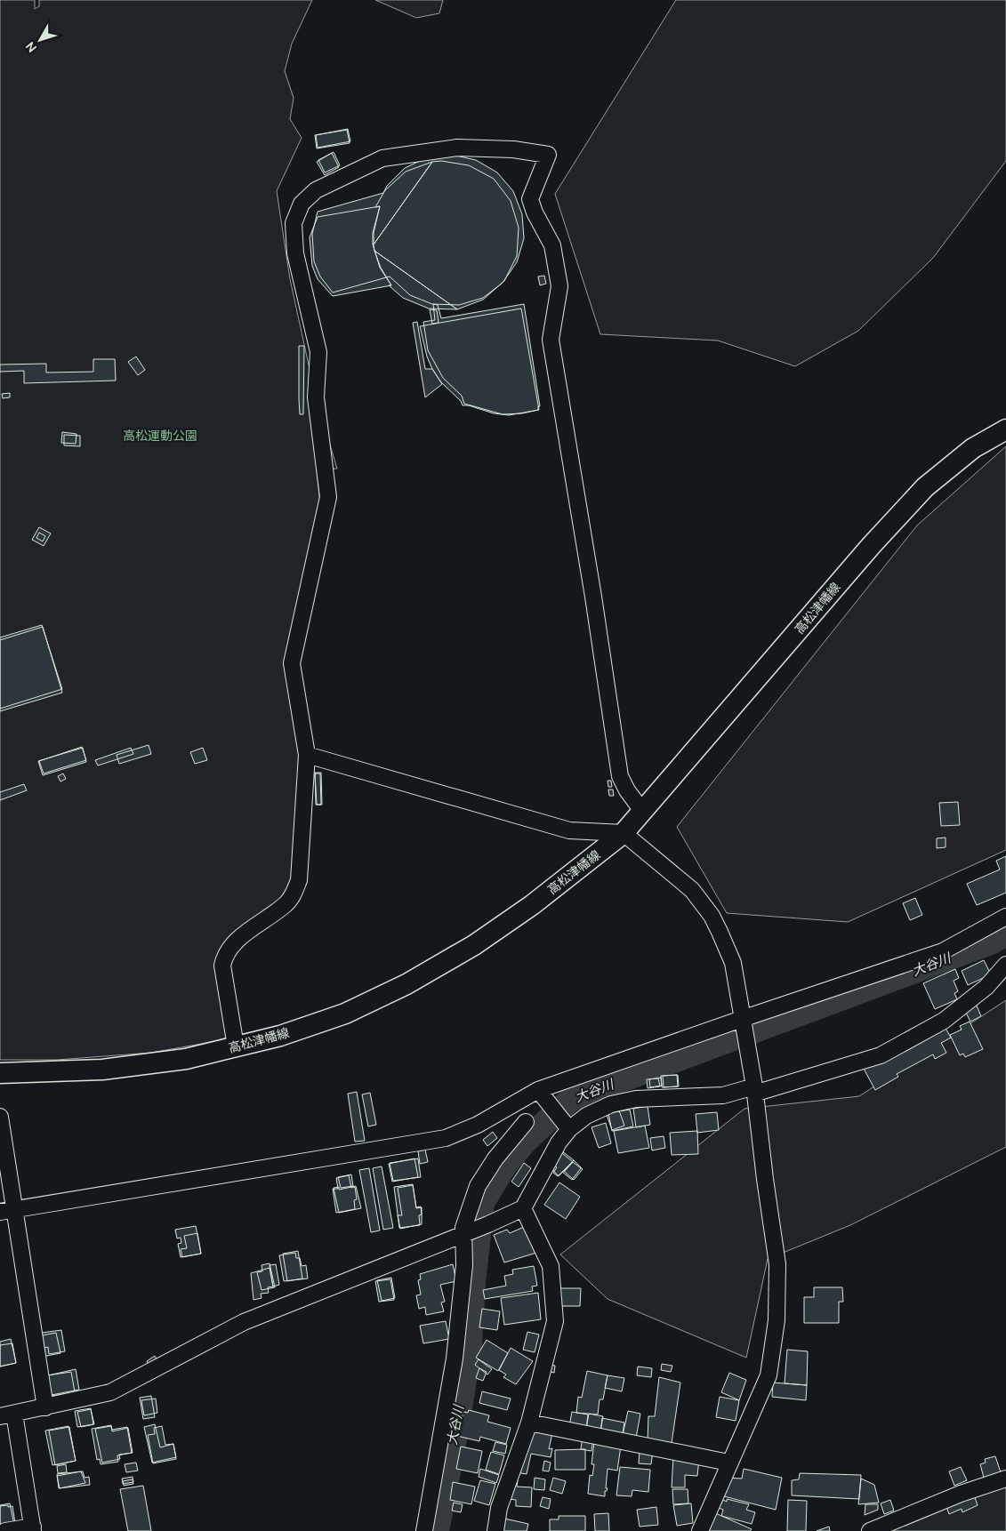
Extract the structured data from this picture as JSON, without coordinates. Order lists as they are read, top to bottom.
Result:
{
  "streets": {
    "main road": ["高松津幡線"]
  },
  "water": ["大谷川"],
  "parks": ["高松運動公園"],
  "north": "bottom left"
}
